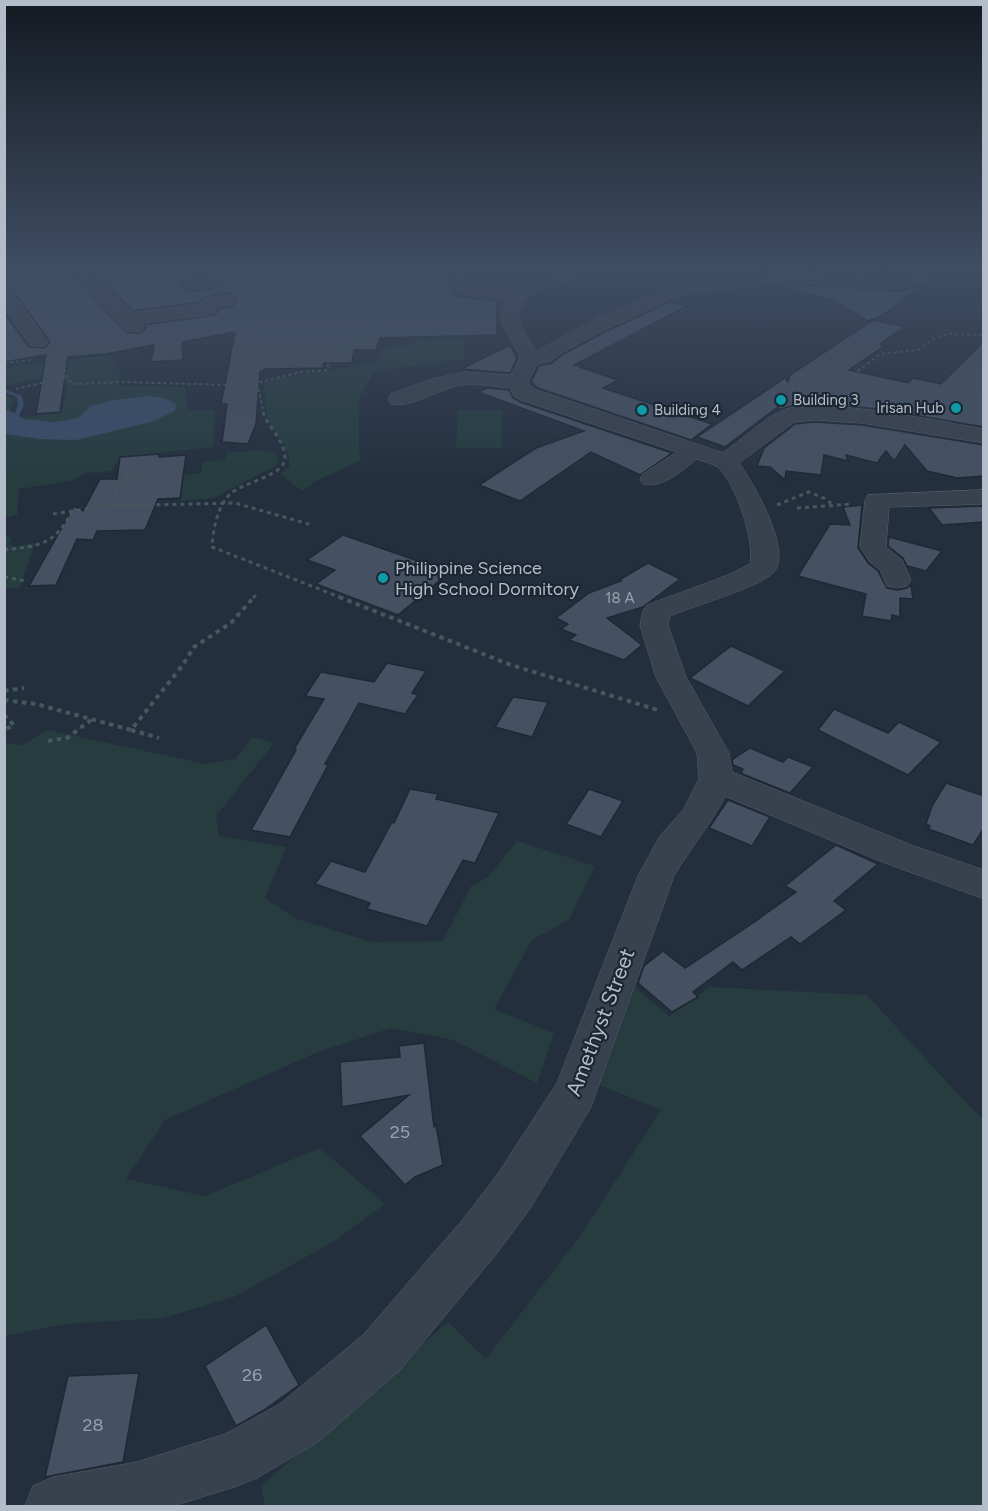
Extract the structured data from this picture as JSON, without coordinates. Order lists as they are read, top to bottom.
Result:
{
  "streets": {
    "street": ["Amethyst Street"]
  },
  "places": [
    "Building 3",
    "Irisan Hub",
    "Building 4",
    "Philippine Science High School Dormitory"
  ],
  "house_numbers": [
    "18 A",
    "25",
    "26",
    "28"
  ]
}
